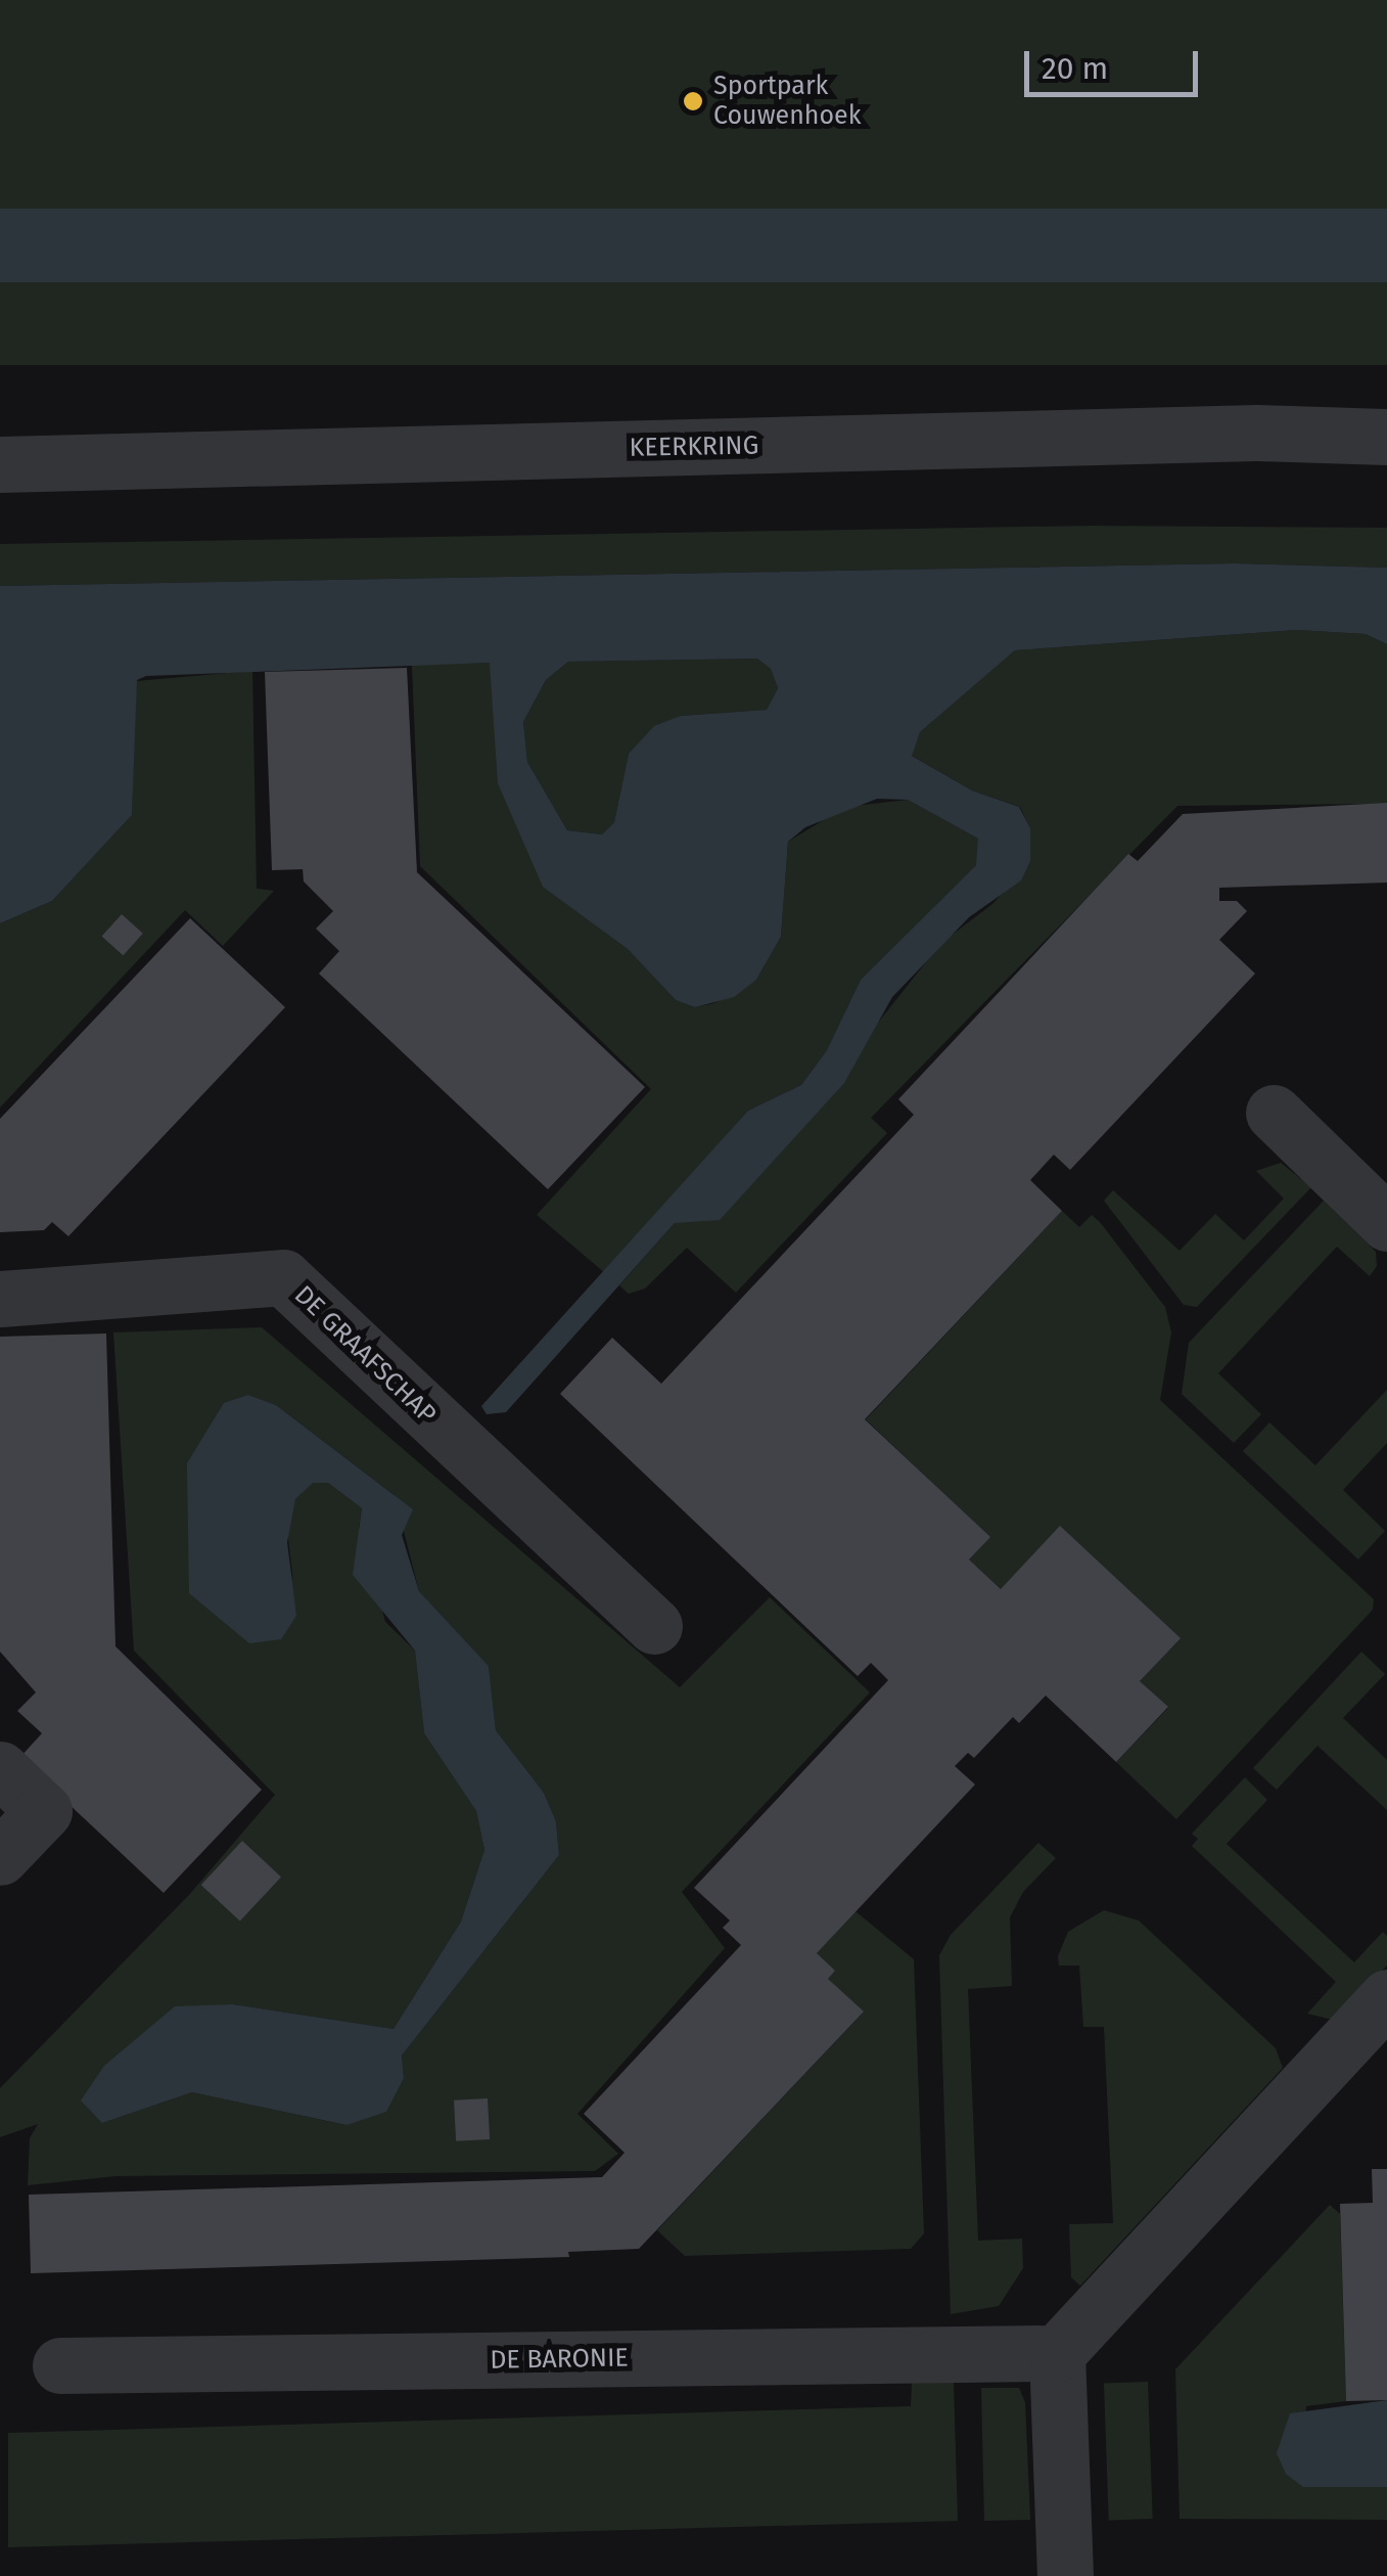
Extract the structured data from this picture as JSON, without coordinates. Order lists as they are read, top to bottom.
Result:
{
  "streets": {
    "street": ["KEERKRING", "DE GRAAFSCHAP", "DE BARONIE"]
  },
  "places": ["Sportpark Couwenhoek"],
  "scale_bar": "20 m"
}
